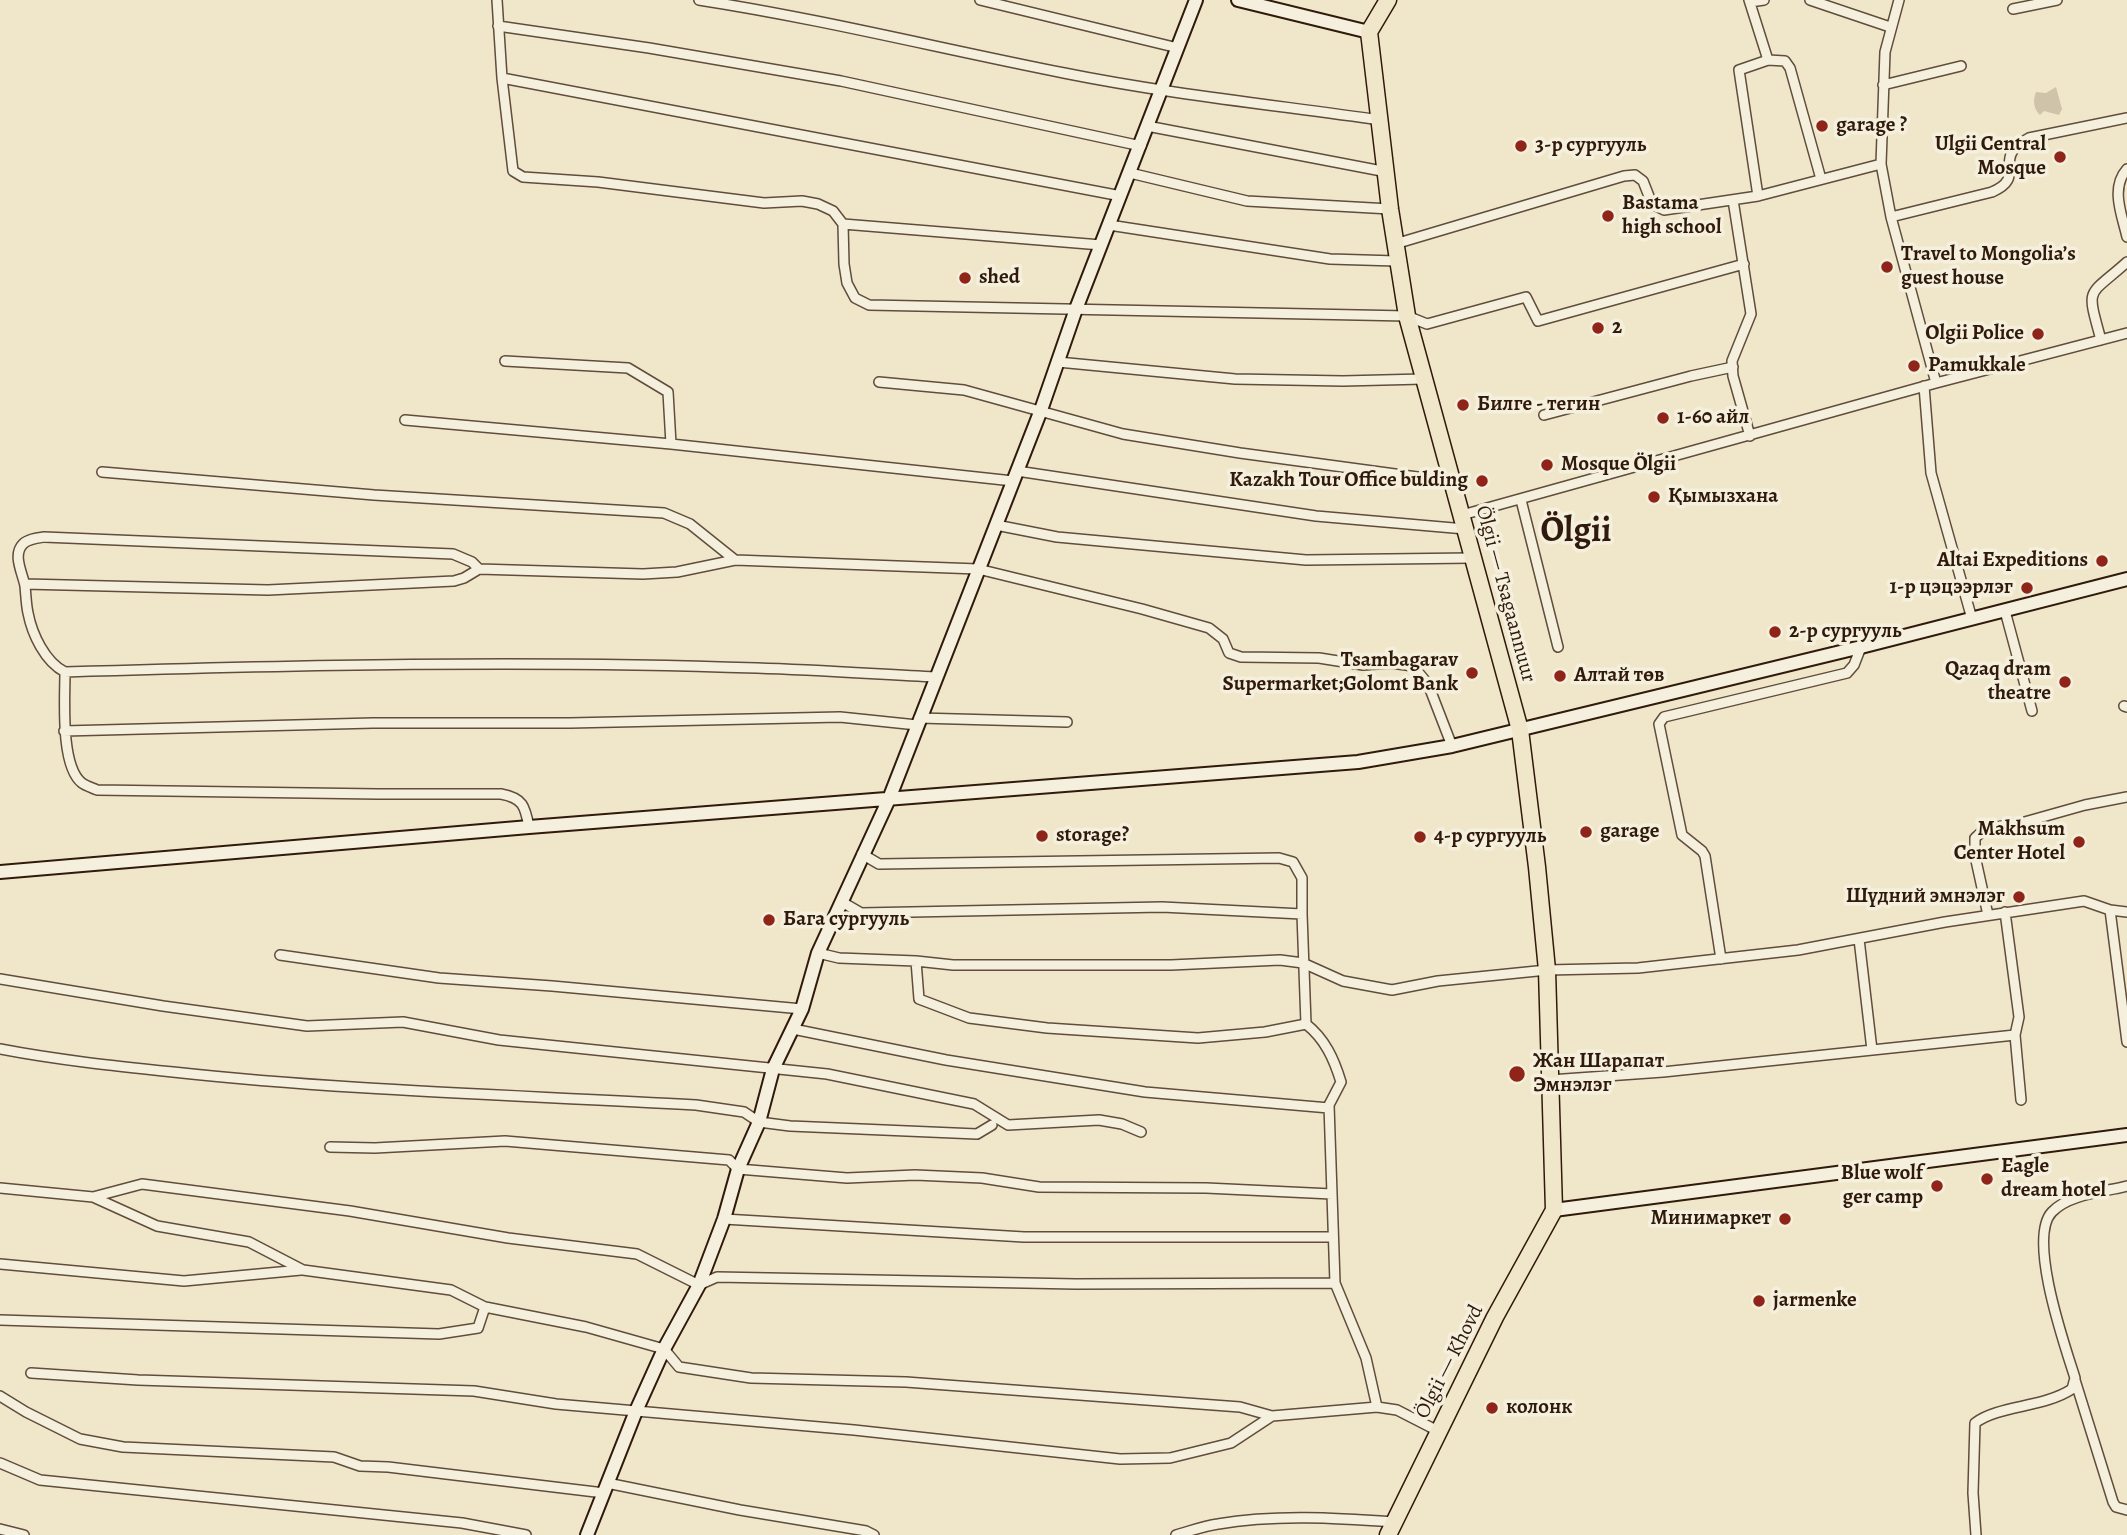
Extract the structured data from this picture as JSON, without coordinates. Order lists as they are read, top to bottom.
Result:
{
  "streets": {
    "highway": ["Ölgii — Tsagaannuur", "Ölgii — Khovd"]
  },
  "crossings": [
    ["Ölgii — Tsagaannuur", "Ölgii — Khovd"]
  ],
  "districts": ["Ölgii"],
  "places": [
    "garage ?",
    "3-р сургууль",
    "Ulgii Central Mosque",
    "Bastama high school",
    "Travel to Mongolia’s guest house",
    "shed",
    "2",
    "Olgii Police",
    "Pamukkale",
    "Билге - тегин",
    "1-60 айл",
    "Mosque Ölgii",
    "Kazakh Tour Office bulding",
    "Қымызхана",
    "Altai Expeditions",
    "1-р цэцээрлэг",
    "2-р сургууль",
    "Tsambagarav Supermarket;Golomt Bank",
    "Алтай төв",
    "Qazaq dram theatre",
    "garage",
    "storage?",
    "4-р сургууль",
    "Makhsum Center Hotel",
    "Шүдний эмнэлэг",
    "Бага сургууль",
    "Жан Шарапат Эмнэлэг",
    "Eagle dream hotel",
    "Blue wolf ger camp",
    "Минимаркет",
    "jarmenke",
    "колонк"
  ]
}
